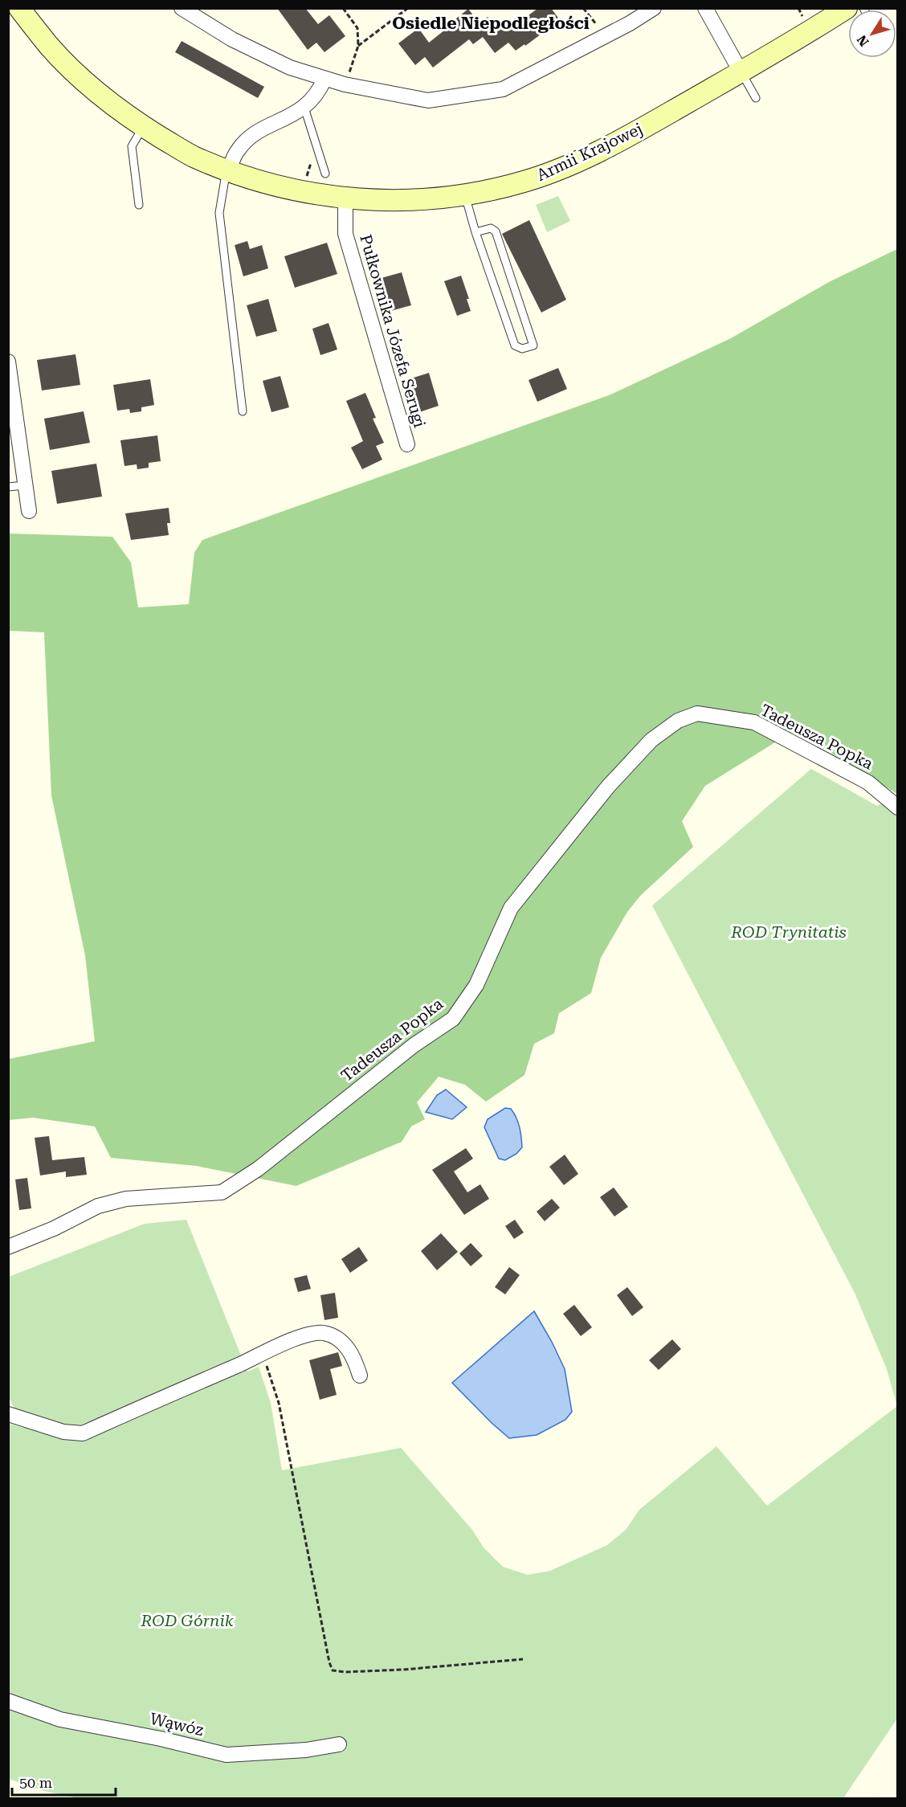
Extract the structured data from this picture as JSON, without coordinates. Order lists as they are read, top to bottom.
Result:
{
  "streets": {
    "main road": ["Armii Krajowej"],
    "street": ["Pułkownika Józefa Serugi", "Tadeusza Popka", "Wąwóz"]
  },
  "crossings": [
    ["Armii Krajowej", "Pułkownika Józefa Serugi"]
  ],
  "districts": ["Osiedle Niepodległości"],
  "parks": ["ROD Trynitatis", "ROD Górnik"],
  "scale_bar": "50 m",
  "north": "bottom left"
}
